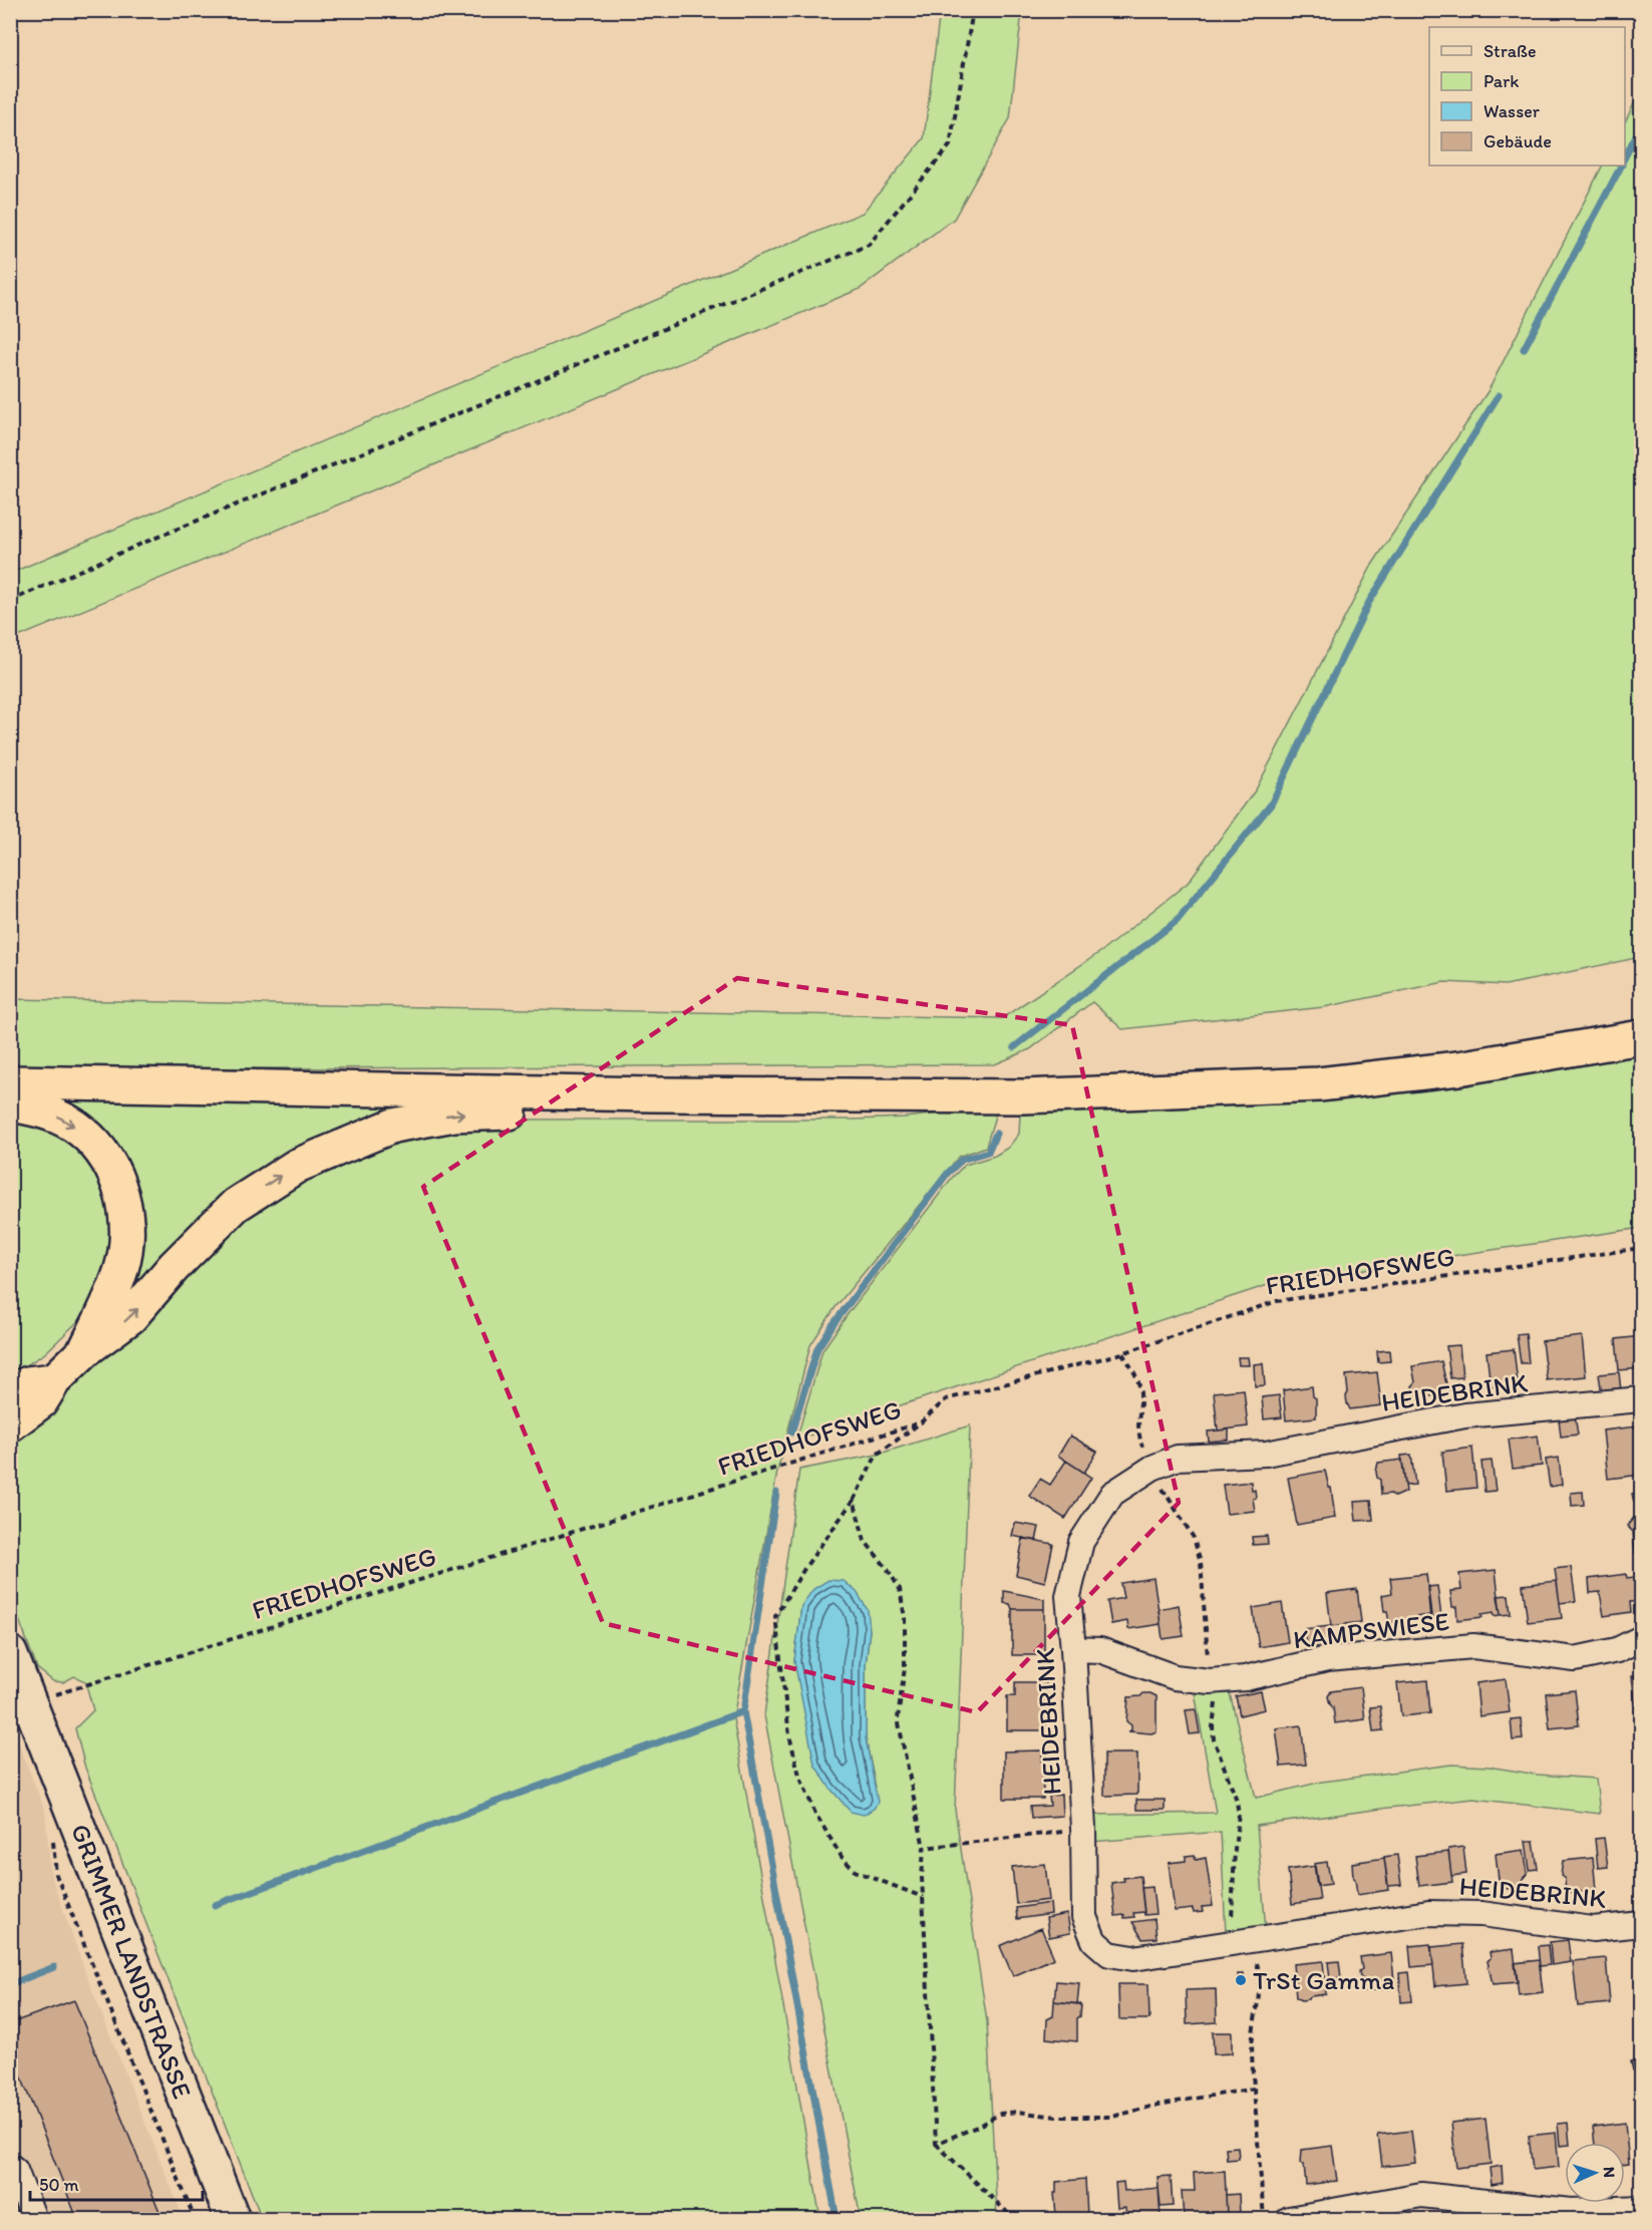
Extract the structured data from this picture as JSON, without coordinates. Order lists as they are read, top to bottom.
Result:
{
  "streets": {
    "main road": ["GRIMMER LANDSTRASSE"],
    "street": ["HEIDEBRINK", "KAMPSWIESE"],
    "path": ["FRIEDHOFSWEG"]
  },
  "crossings": [
    ["FRIEDHOFSWEG", "GRIMMER LANDSTRASSE"],
    ["HEIDEBRINK", "KAMPSWIESE"]
  ],
  "places": ["TrSt Gamma"],
  "legend": [
    "Straße",
    "Park",
    "Wasser",
    "Gebäude"
  ],
  "scale_bar": "50 m",
  "north": "right"
}
